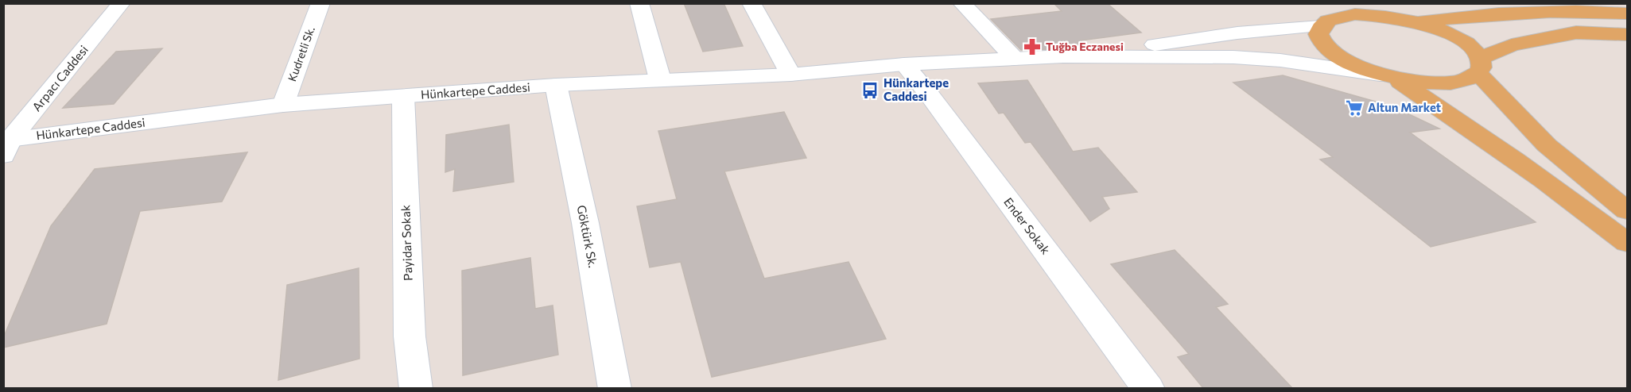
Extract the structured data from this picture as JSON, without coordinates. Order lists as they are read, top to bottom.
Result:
{
  "streets": {
    "street": [
      "Kudretli Sk.",
      "Arpacı Caddesi",
      "Hünkartepe Caddesi",
      "Ender Sokak",
      "Göktürk Sk.",
      "Payidar Sokak"
    ]
  },
  "crossings": [
    ["Kudretli Sk.", "Hünkartepe Caddesi"],
    ["Arpacı Caddesi", "Hünkartepe Caddesi"],
    ["Hünkartepe Caddesi", "Ender Sokak"],
    ["Hünkartepe Caddesi", "Göktürk Sk."],
    ["Hünkartepe Caddesi", "Payidar Sokak"]
  ],
  "places": {
    "pharmacy": ["Tuğba Eczanesi"],
    "bus stop": ["Hünkartepe Caddesi"],
    "supermarket": ["Altun Market"]
  }
}
